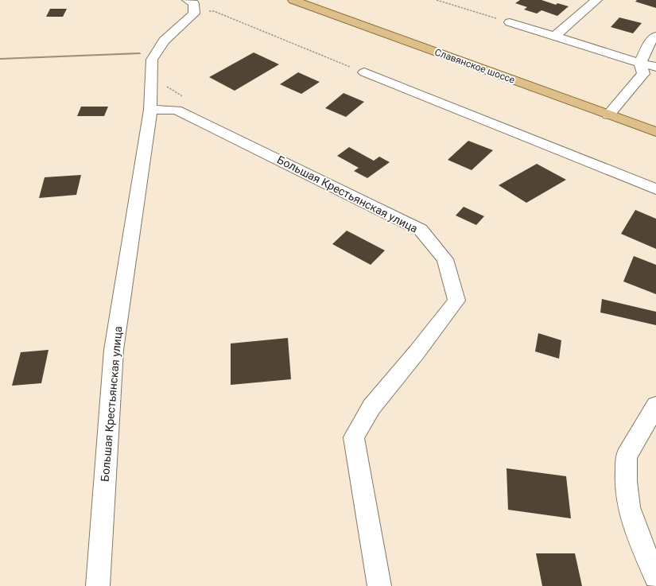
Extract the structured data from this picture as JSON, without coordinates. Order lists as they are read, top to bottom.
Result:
{
  "streets": {
    "main road": ["Славянское шоссе"],
    "street": ["Большая Крестьянская улица"]
  }
}
